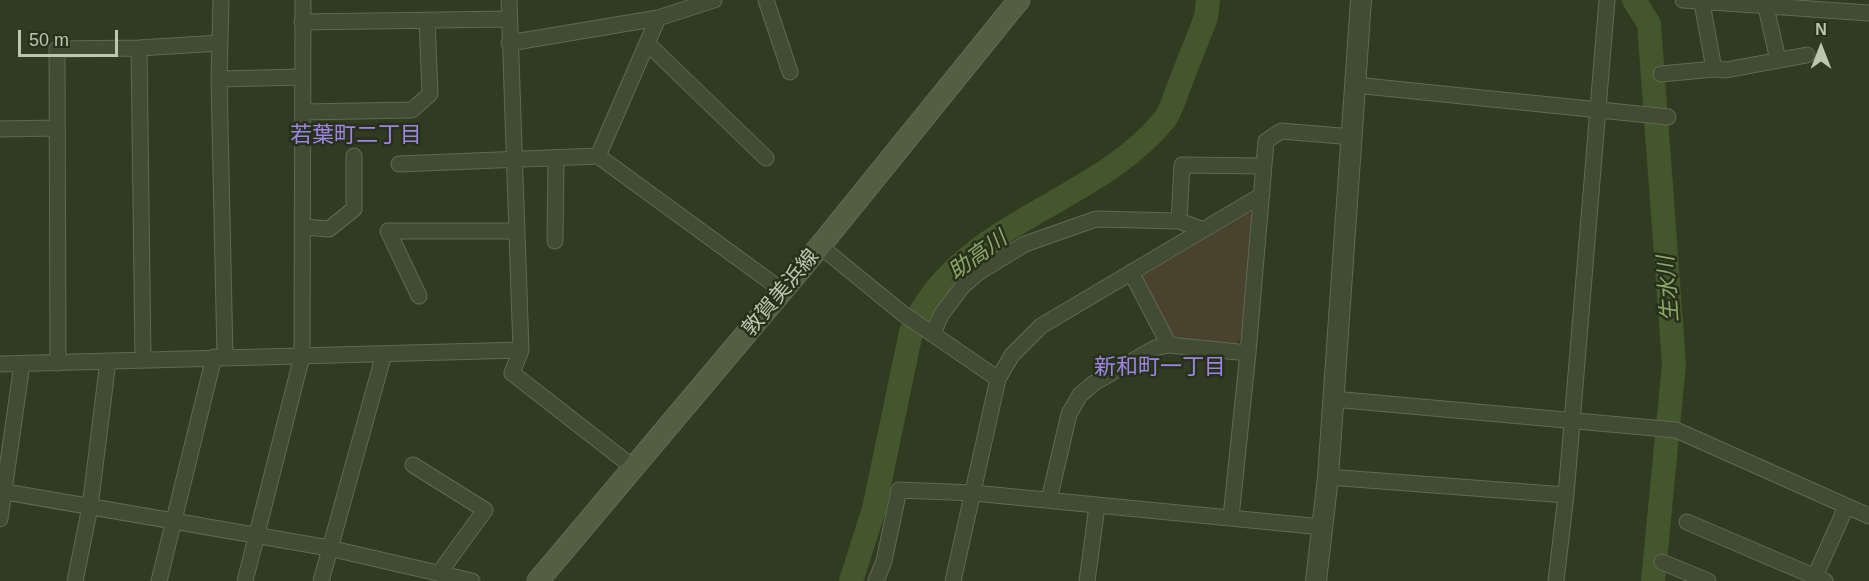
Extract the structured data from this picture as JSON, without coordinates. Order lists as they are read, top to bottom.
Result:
{
  "streets": {
    "main road": ["敦賀美浜線"]
  },
  "districts": ["若葉町二丁目", "新和町一丁目"],
  "water": ["助高川", "生水川"],
  "scale_bar": "50 m",
  "north": "top"
}
